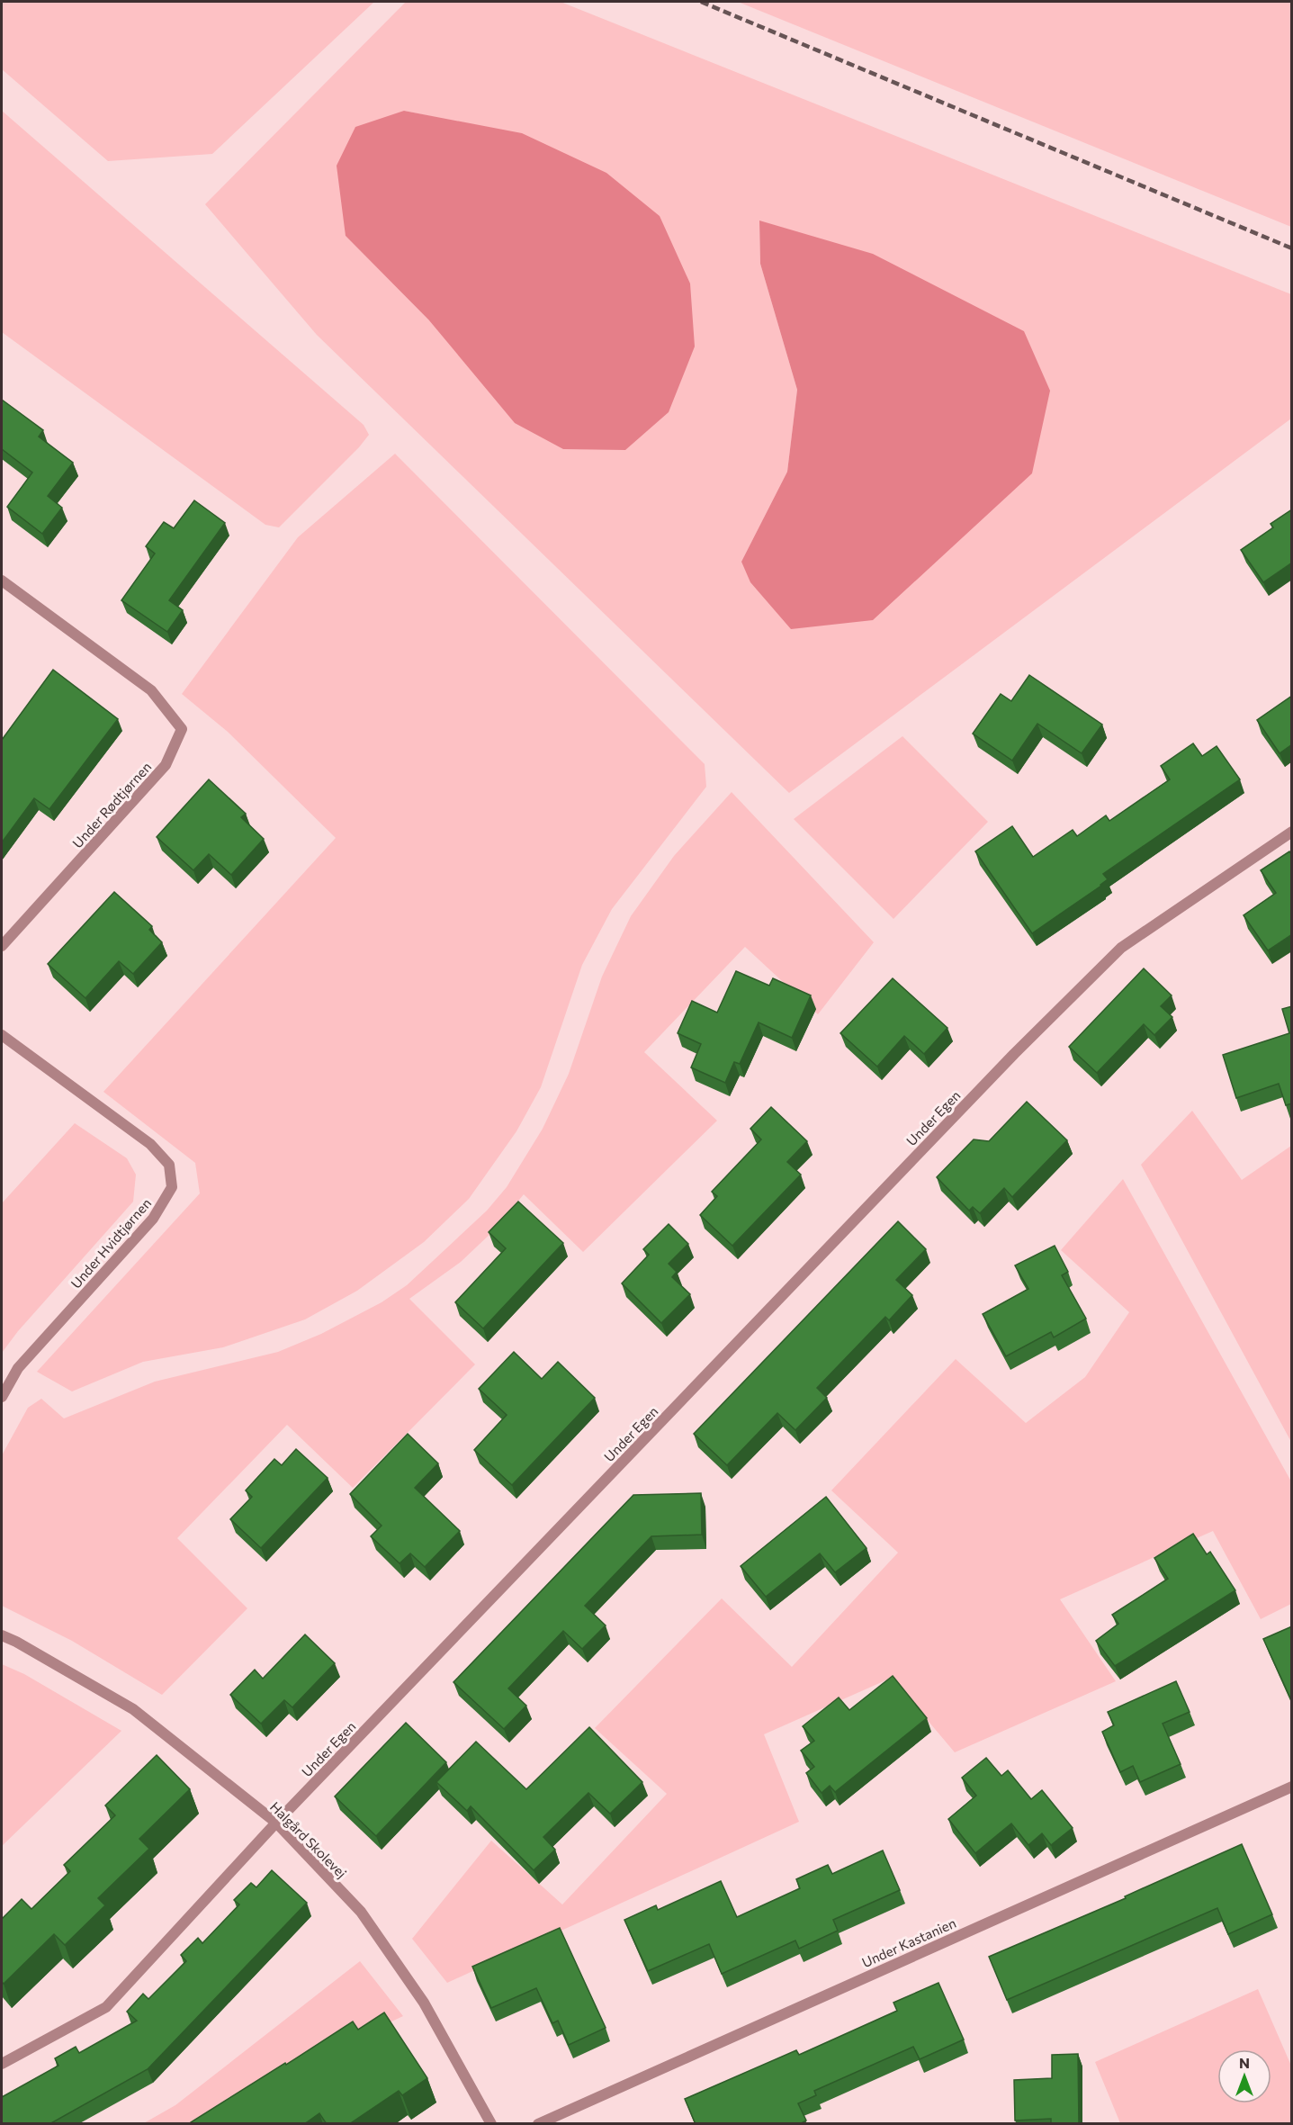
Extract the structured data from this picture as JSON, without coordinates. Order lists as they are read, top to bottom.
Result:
{
  "streets": {
    "street": [
      "Under Rødtjørnen",
      "Under Egen",
      "Under Hvidtjørnen",
      "Halgård Skolevej",
      "Under Kastanien"
    ]
  },
  "crossings": [
    ["Under Egen", "Halgård Skolevej"]
  ],
  "north": "top"
}
